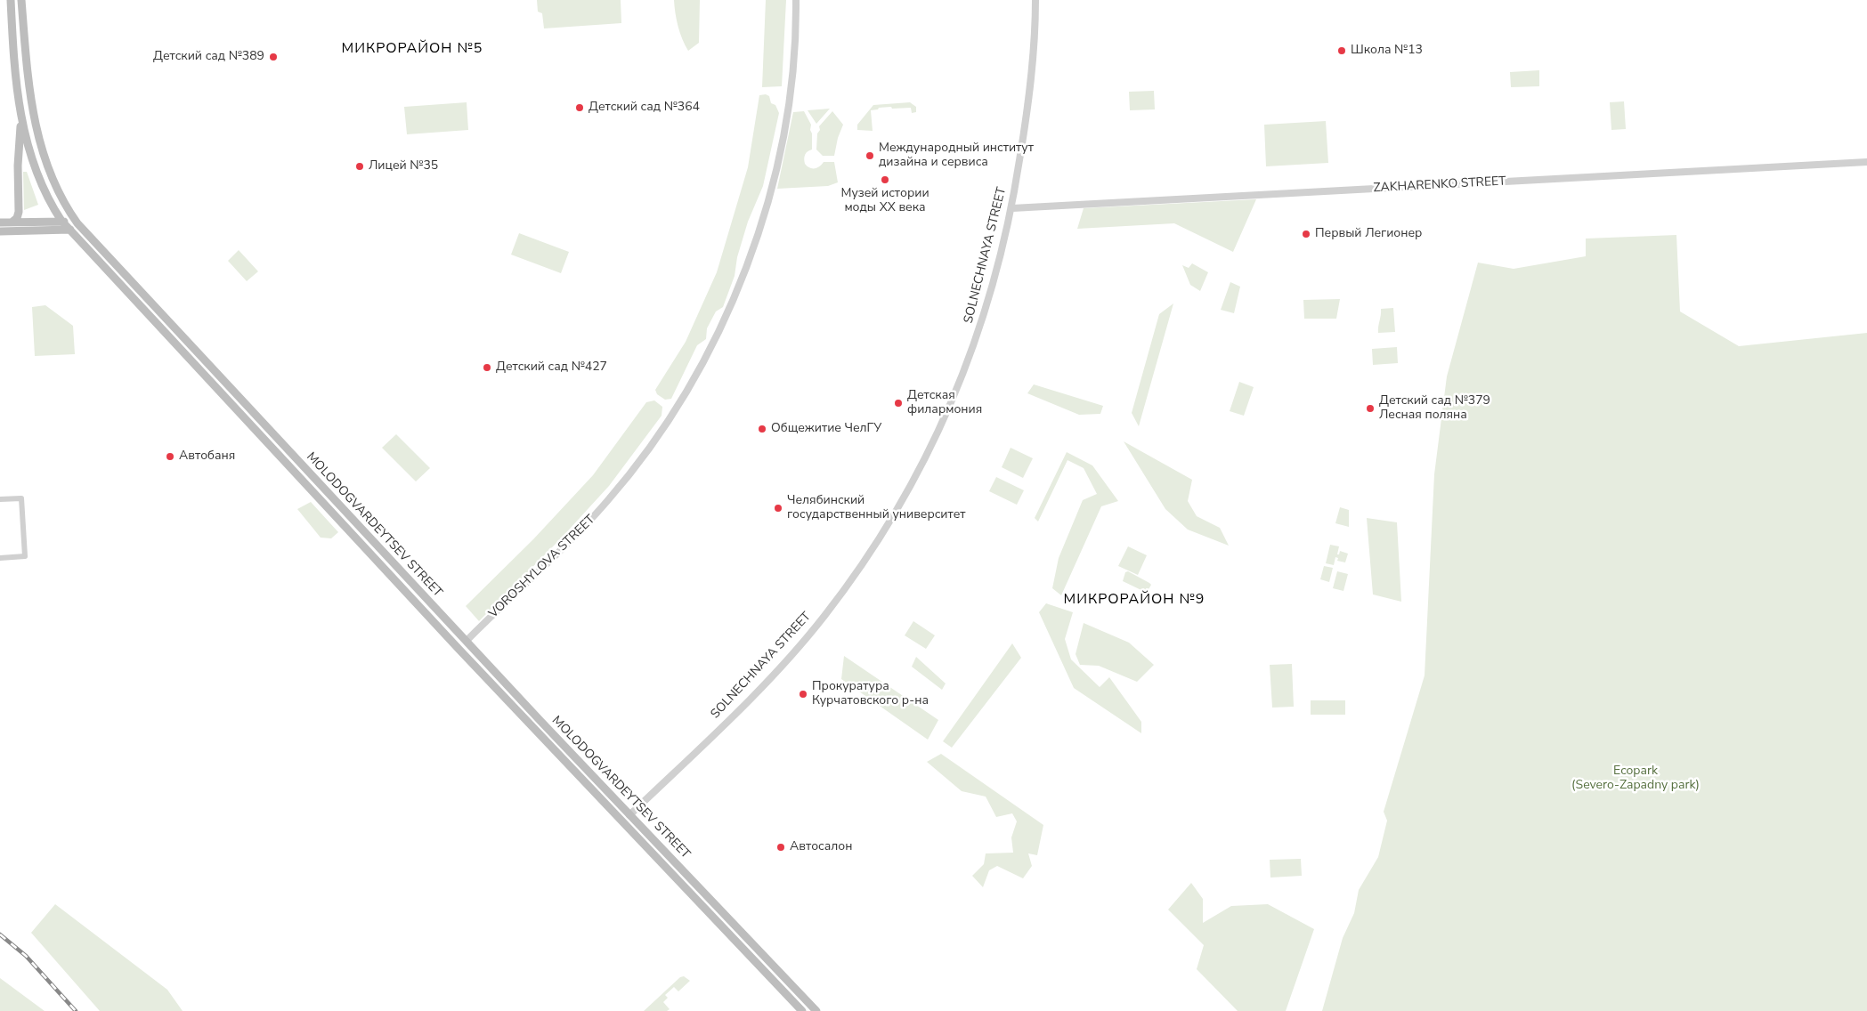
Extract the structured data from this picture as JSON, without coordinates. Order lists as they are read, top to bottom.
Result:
{
  "streets": {
    "main road": ["SOLNECHNAYA STREET", "MOLODOGVARDEYTSEV STREET"],
    "street": ["ZAKHARENKO STREET", "VOROSHYLOVA STREET"]
  },
  "crossings": [
    ["ZAKHARENKO STREET", "SOLNECHNAYA STREET"],
    ["SOLNECHNAYA STREET", "MOLODOGVARDEYTSEV STREET"],
    ["MOLODOGVARDEYTSEV STREET", "VOROSHYLOVA STREET"]
  ],
  "districts": ["МИКРОРАЙОН №5", "МИКРОРАЙОН №9"],
  "parks": ["Ecopark (Severo-Zapadny park)"],
  "places": [
    "Школа №13",
    "Детский сад №389",
    "Детский сад №364",
    "Международный институт дизайна и сервиса",
    "Лицей №35",
    "Музей истории моды XX века",
    "Первый Легионер",
    "Детский сад №427",
    "Детская филармония",
    "Детский сад №379 Лесная поляна",
    "Общежитие ЧелГУ",
    "Автобаня",
    "Челябинский государственный университет",
    "Прокуратура Курчатовского р-на",
    "Автосалон"
  ]
}
